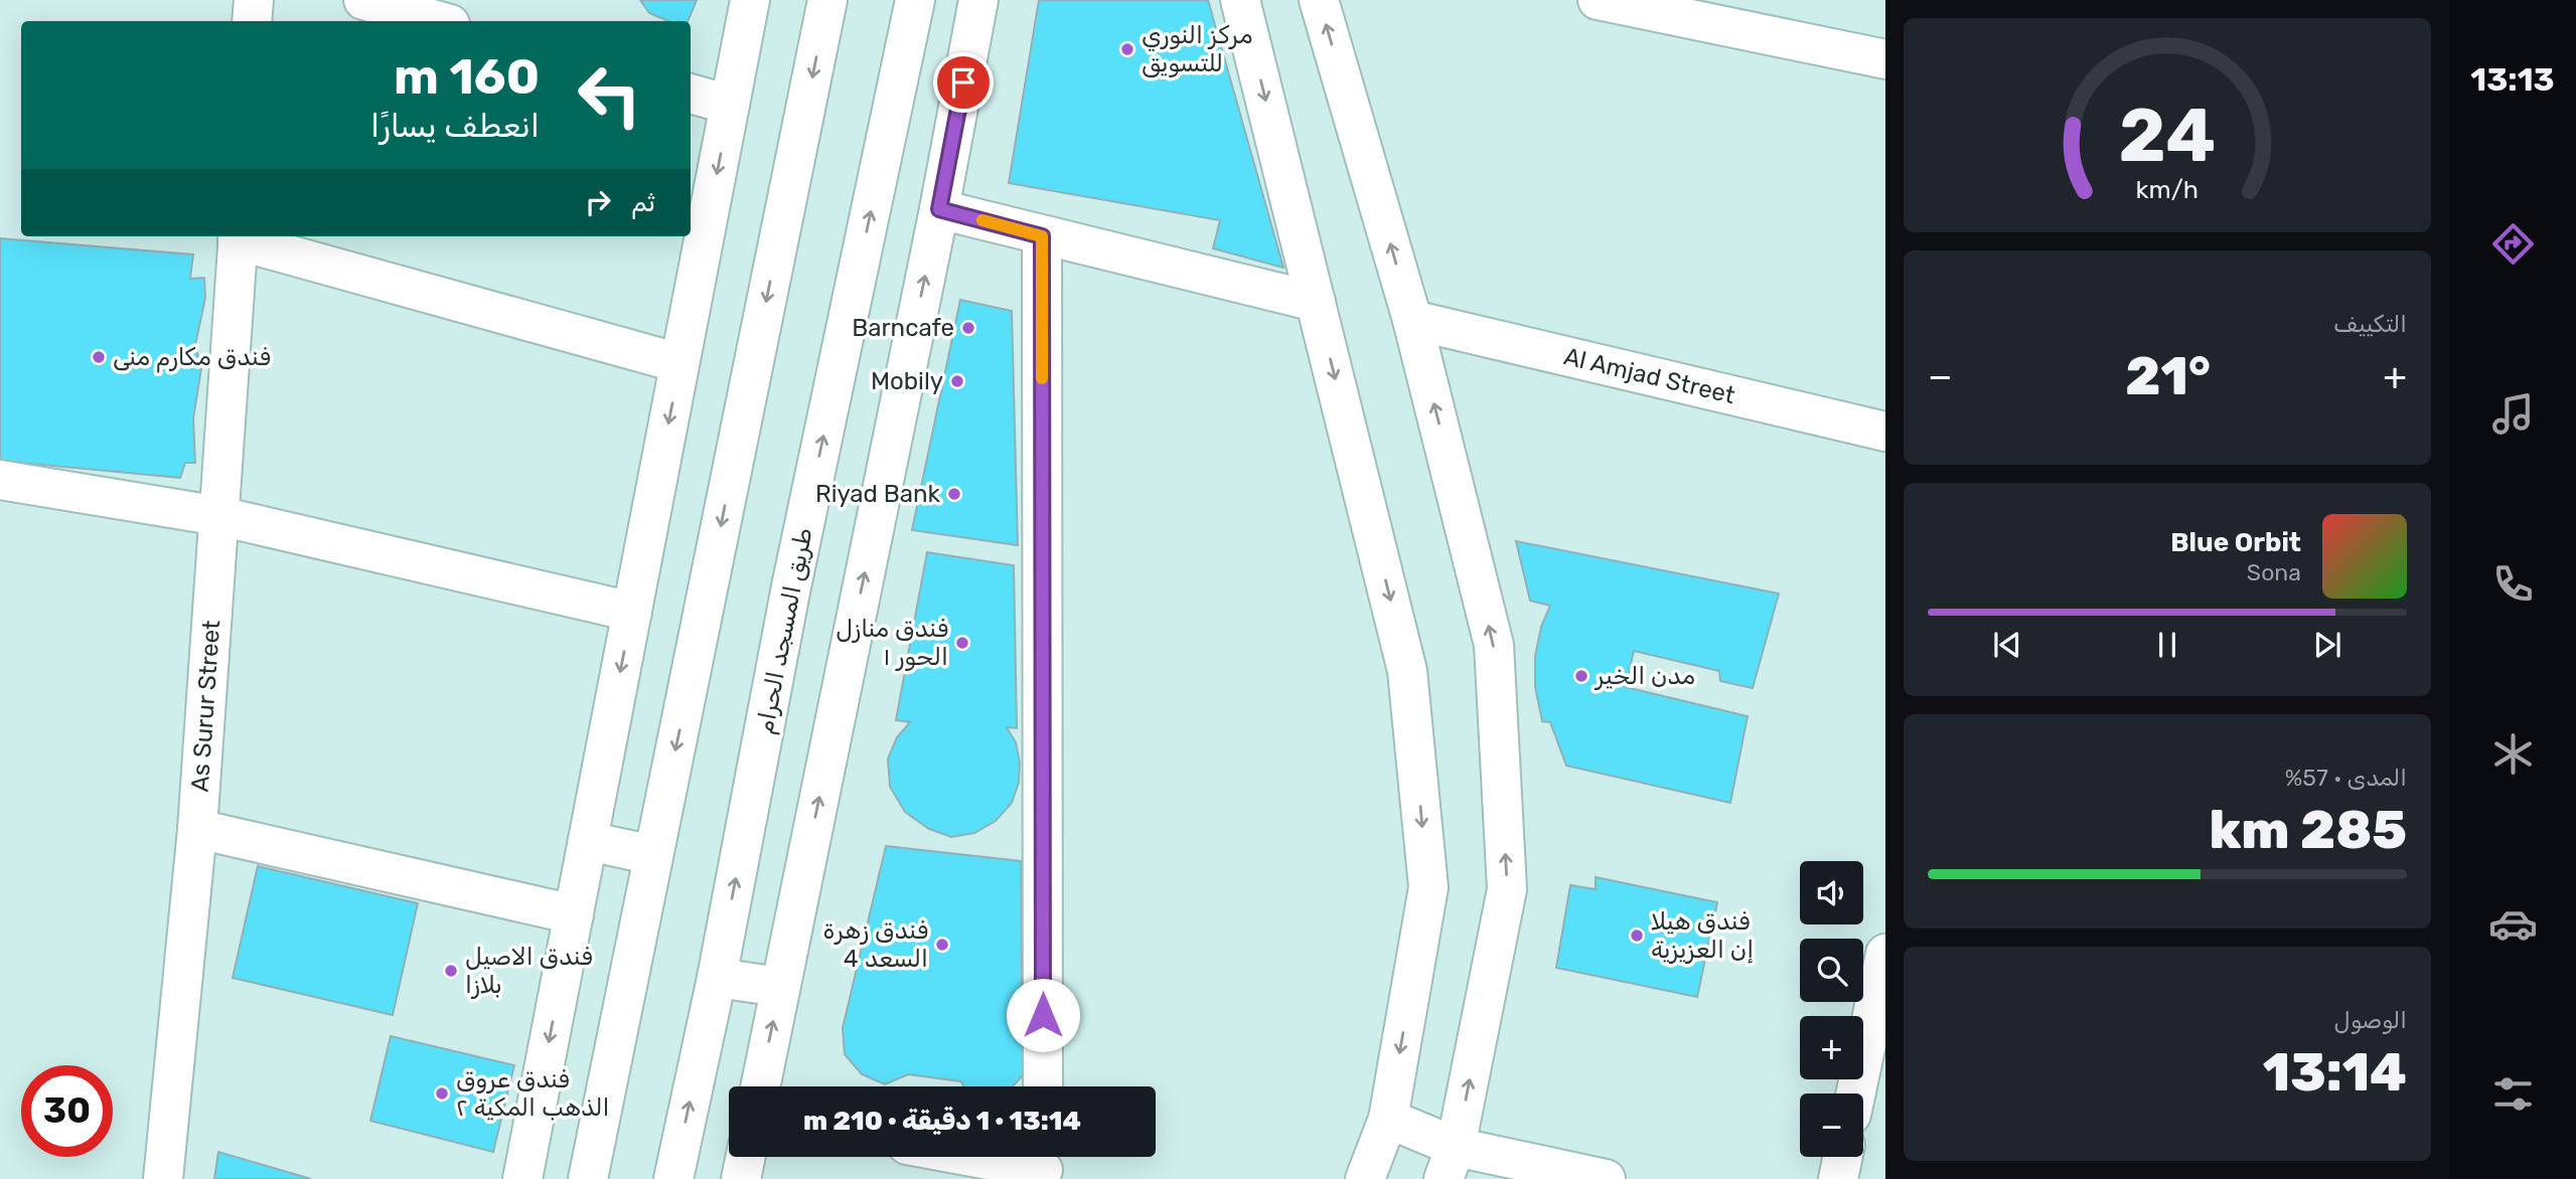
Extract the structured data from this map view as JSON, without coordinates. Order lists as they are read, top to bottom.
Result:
{
  "streets": {
    "street": ["Al Amjad Street", "طريق المسجد الحرام", "As Surur Street"]
  },
  "places": [
    "مركز النوري للتسويق",
    "Barncafe",
    "فندق مكارم منى",
    "Mobily",
    "Riyad Bank",
    "فندق منازل الحور ١",
    "مدن الخير",
    "فندق هيلا إن العزيزية",
    "فندق زهرة السعد 4",
    "فندق الاصيل بلازا",
    "فندق عروق الذهب المكية ٢"
  ],
  "page": {
    "tabs": "13:13",
    "turn": ["160 m", "انعطف يسارًا"],
    "then": "ثم",
    "tile": [
      "التكييف",
      ["المدى · 57%", "285 km"],
      ["الوصول", "13:14"]
    ],
    "heat": ["−", "21°", "+"],
    "song": ["Blue Orbit", "Sona"],
    "map_buttons": ["+", "−"],
    "limit": "30",
    "trip": "13:14 · 1 دقيقة · 210 m",
    "gauge": ["24", "km/h"]
  }
}
